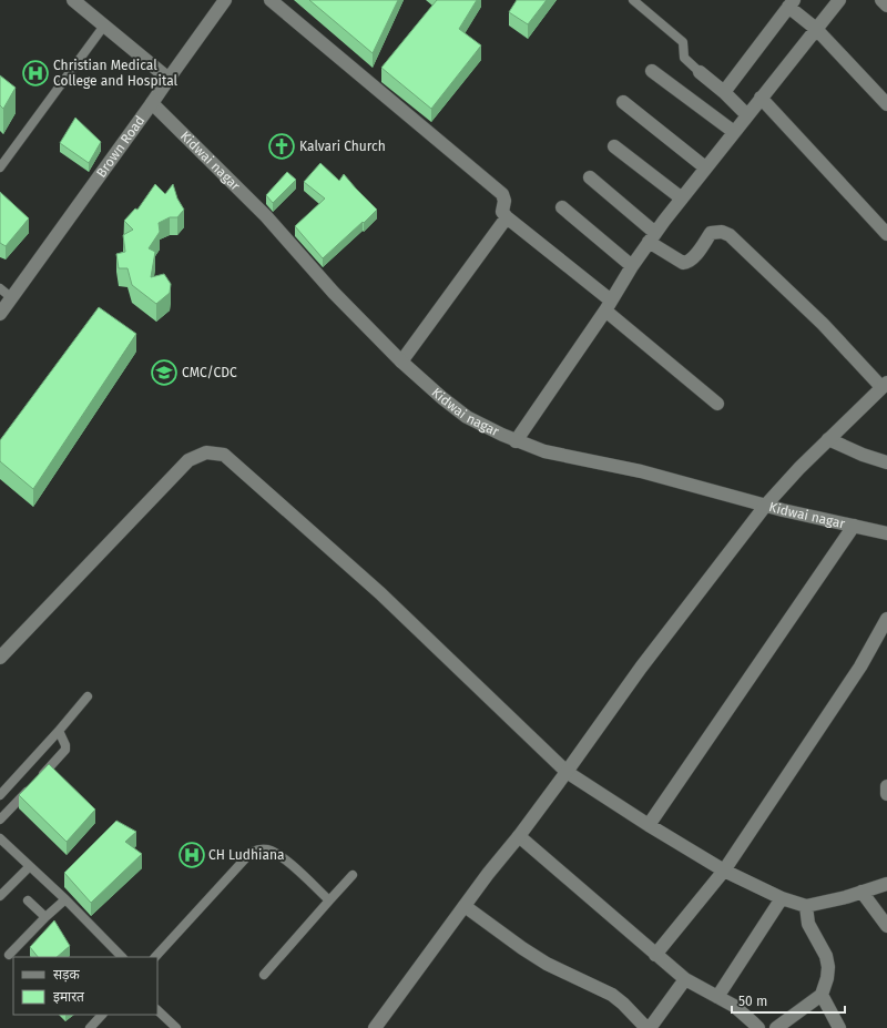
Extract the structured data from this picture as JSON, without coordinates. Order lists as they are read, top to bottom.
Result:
{
  "streets": {
    "street": ["Brown Road", "Kidwai nagar"]
  },
  "crossings": [
    ["Brown Road", "Kidwai nagar"]
  ],
  "places": {
    "hospital": ["Christian Medical College and Hospital", "CH Ludhiana"],
    "church": ["Kalvari Church"],
    "school or university": ["CMC/CDC"]
  },
  "legend": ["सड़क", "इमारत"],
  "scale_bar": "50 m"
}
